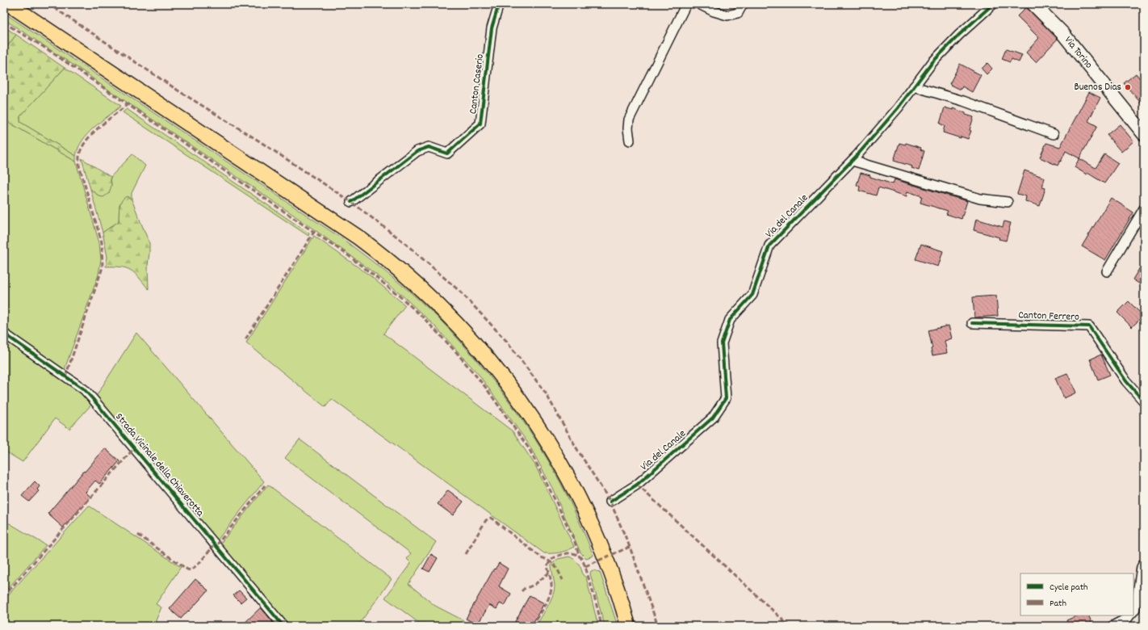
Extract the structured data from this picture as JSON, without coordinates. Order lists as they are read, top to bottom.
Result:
{
  "streets": {
    "street": [
      "Via Torino",
      "Canton Caserio",
      "Via del Canale",
      "Canton Ferrero",
      "Strada Vicinale della Chiaverotta"
    ]
  },
  "places": ["Buenos Dias"],
  "legend": ["Cycle path", "Path"]
}
